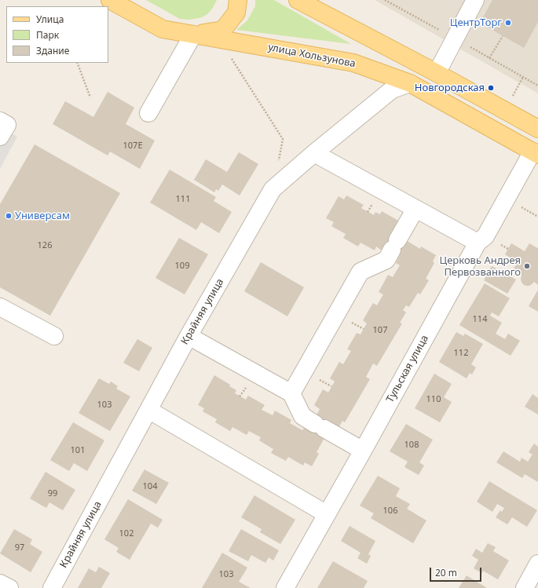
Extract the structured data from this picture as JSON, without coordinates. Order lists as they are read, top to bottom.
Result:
{
  "streets": {
    "main road": ["улица Хользунова"],
    "street": ["Крайняя улица", "Тульская улица"]
  },
  "crossings": [
    ["улица Хользунова", "Крайняя улица"],
    ["улица Хользунова", "Тульская улица"]
  ],
  "places": [
    "ЦентрТорг",
    "Новгородская",
    "Универсам",
    "Церковь Андрея Первозванного"
  ],
  "house_numbers": [
    "107Е",
    "111",
    "126",
    "109",
    "114",
    "107",
    "112",
    "110",
    "103",
    "108",
    "101",
    "104",
    "99",
    "106",
    "102",
    "97",
    "103"
  ],
  "legend": ["Улица", "Парк", "Здание"],
  "scale_bar": "20 m"
}
